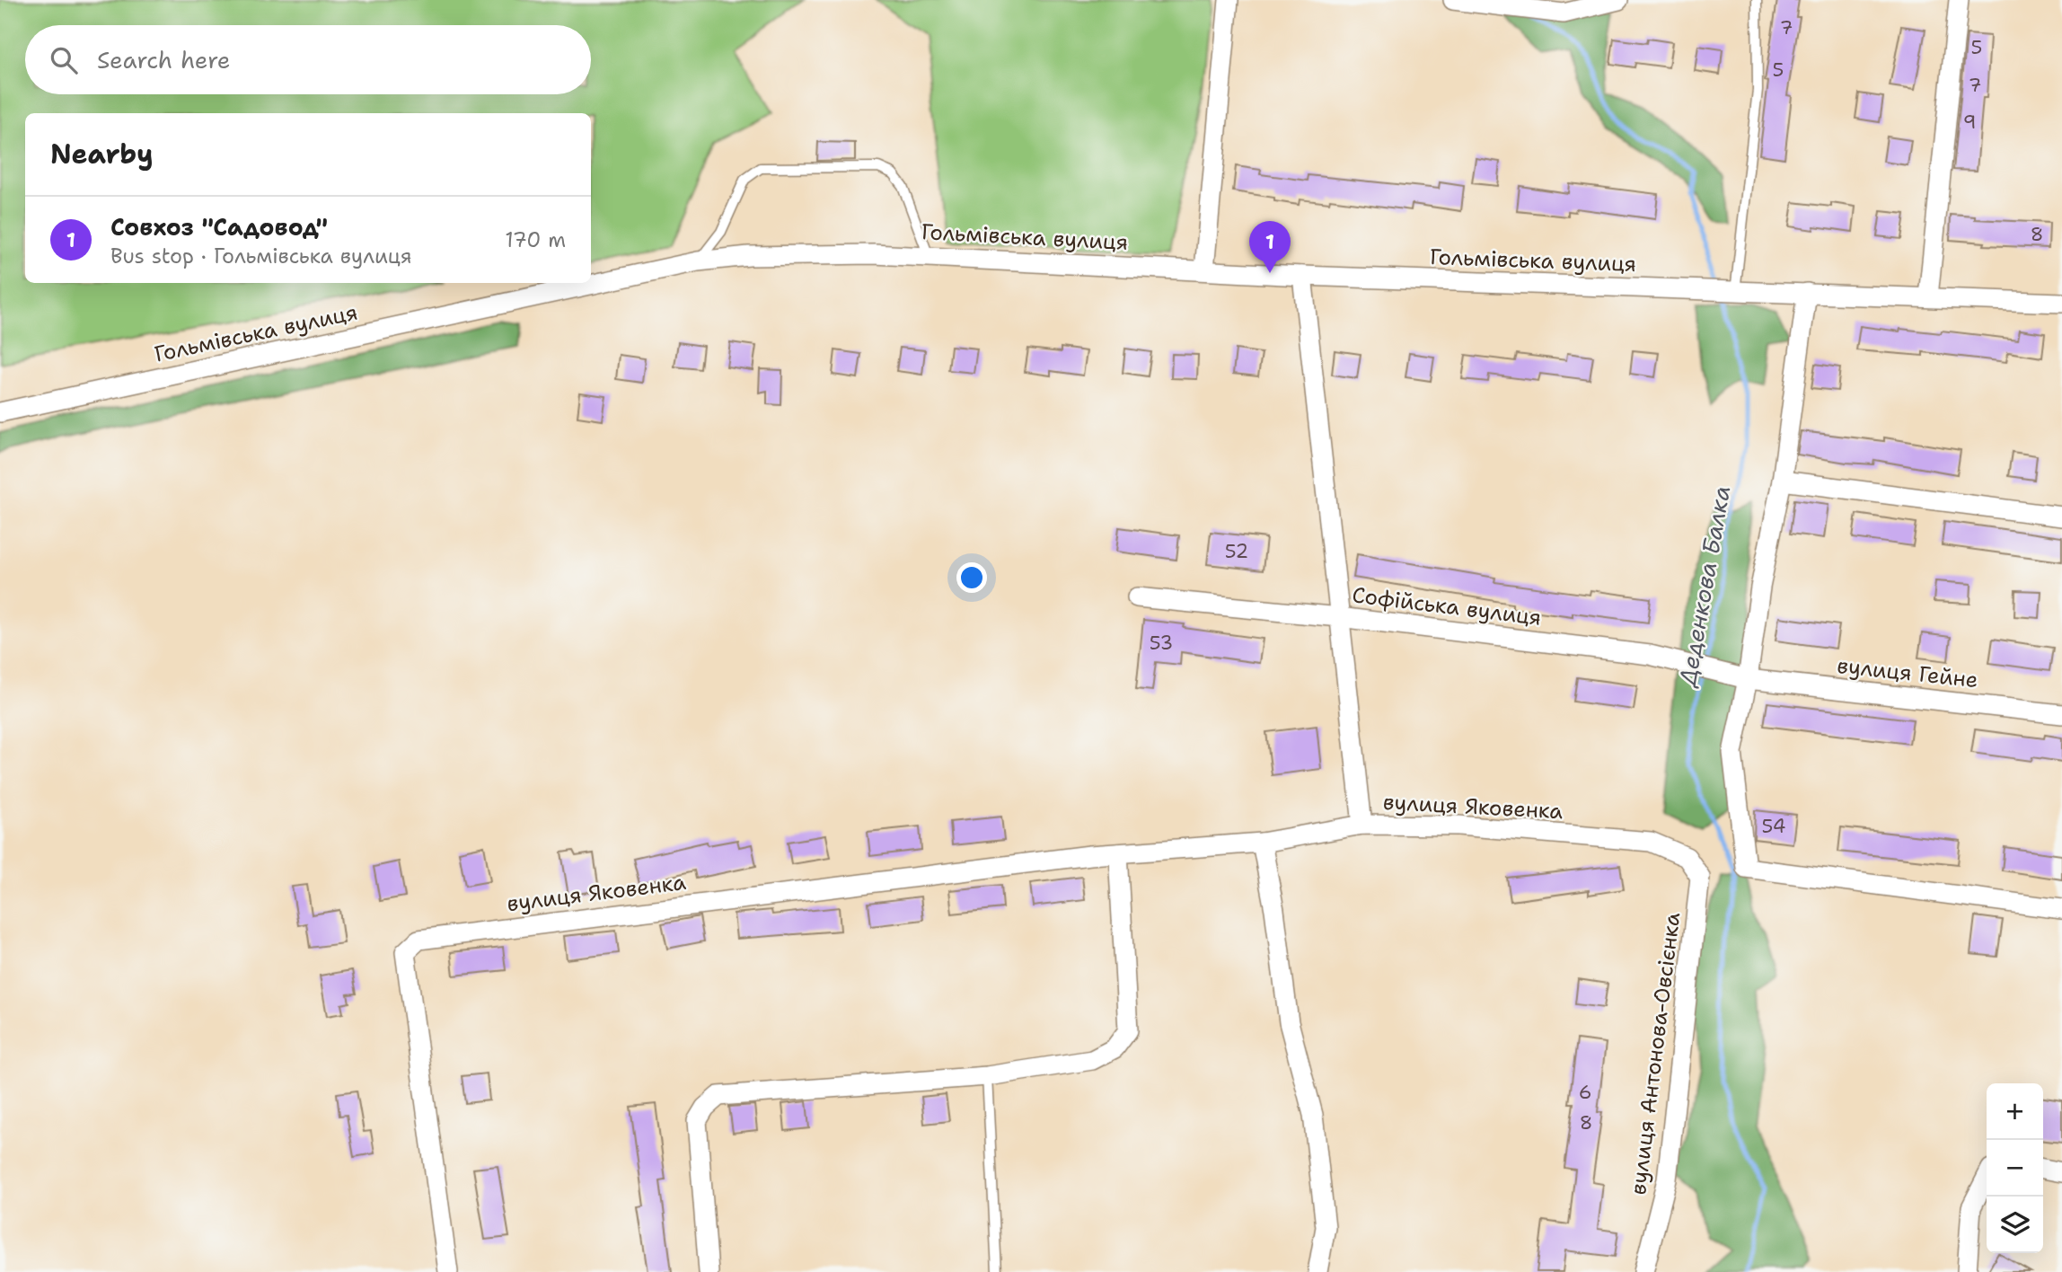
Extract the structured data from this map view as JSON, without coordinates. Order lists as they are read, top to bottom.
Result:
{
  "streets": {
    "street": [
      "Гольмівська вулиця",
      "Софійська вулиця",
      "вулиця Гейне",
      "вулиця Яковенка",
      "вулиця Антонова-Овсієнка"
    ]
  },
  "crossings": [
    ["Софійська вулиця", "вулиця Гейне"],
    ["вулиця Яковенка", "вулиця Антонова-Овсієнка"]
  ],
  "water": ["Деденкова Балка"],
  "house_numbers": [
    "7",
    "5",
    "5",
    "7",
    "9",
    "8",
    "52",
    "53",
    "54",
    "6",
    "8"
  ],
  "page": {
    "search": "Search here",
    "heading": "Nearby",
    "list": [
      {
        "mark": "1",
        "name": "Совхоз \"Садовод\"",
        "note": "Bus stop · Гольмівська вулиця",
        "value": "170 m"
      }
    ],
    "pins": "1",
    "map_buttons": ["+", "−"]
  }
}
